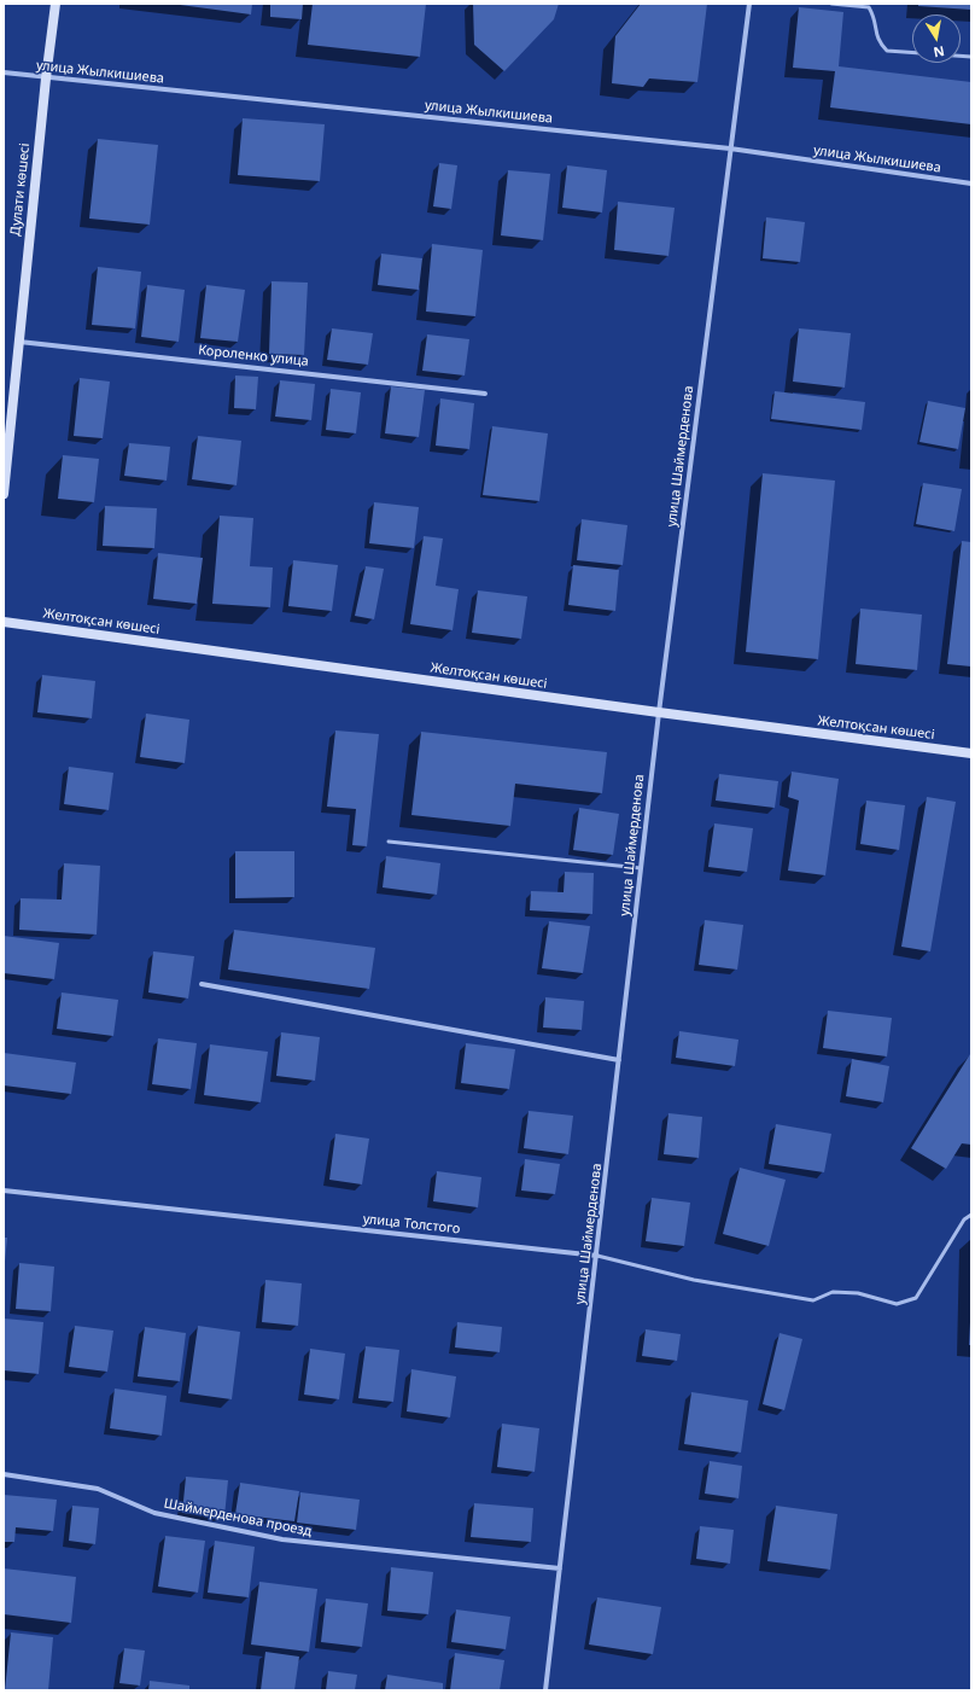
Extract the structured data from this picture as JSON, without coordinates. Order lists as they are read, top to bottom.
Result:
{
  "streets": {
    "street": [
      "улица Жылкишиева",
      "Дулати көшесі",
      "Короленко улица",
      "улица Шаймерденова",
      "Желтоқсан көшесі",
      "улица Толстого",
      "Шаймерденова проезд"
    ]
  },
  "crossings": [
    ["улица Жылкишиева", "Дулати көшесі"],
    ["улица Жылкишиева", "улица Шаймерденова"],
    ["Дулати көшесі", "Короленко улица"],
    ["улица Шаймерденова", "Желтоқсан көшесі"],
    ["улица Шаймерденова", "улица Толстого"],
    ["улица Шаймерденова", "Шаймерденова проезд"]
  ],
  "north": "bottom"
}
